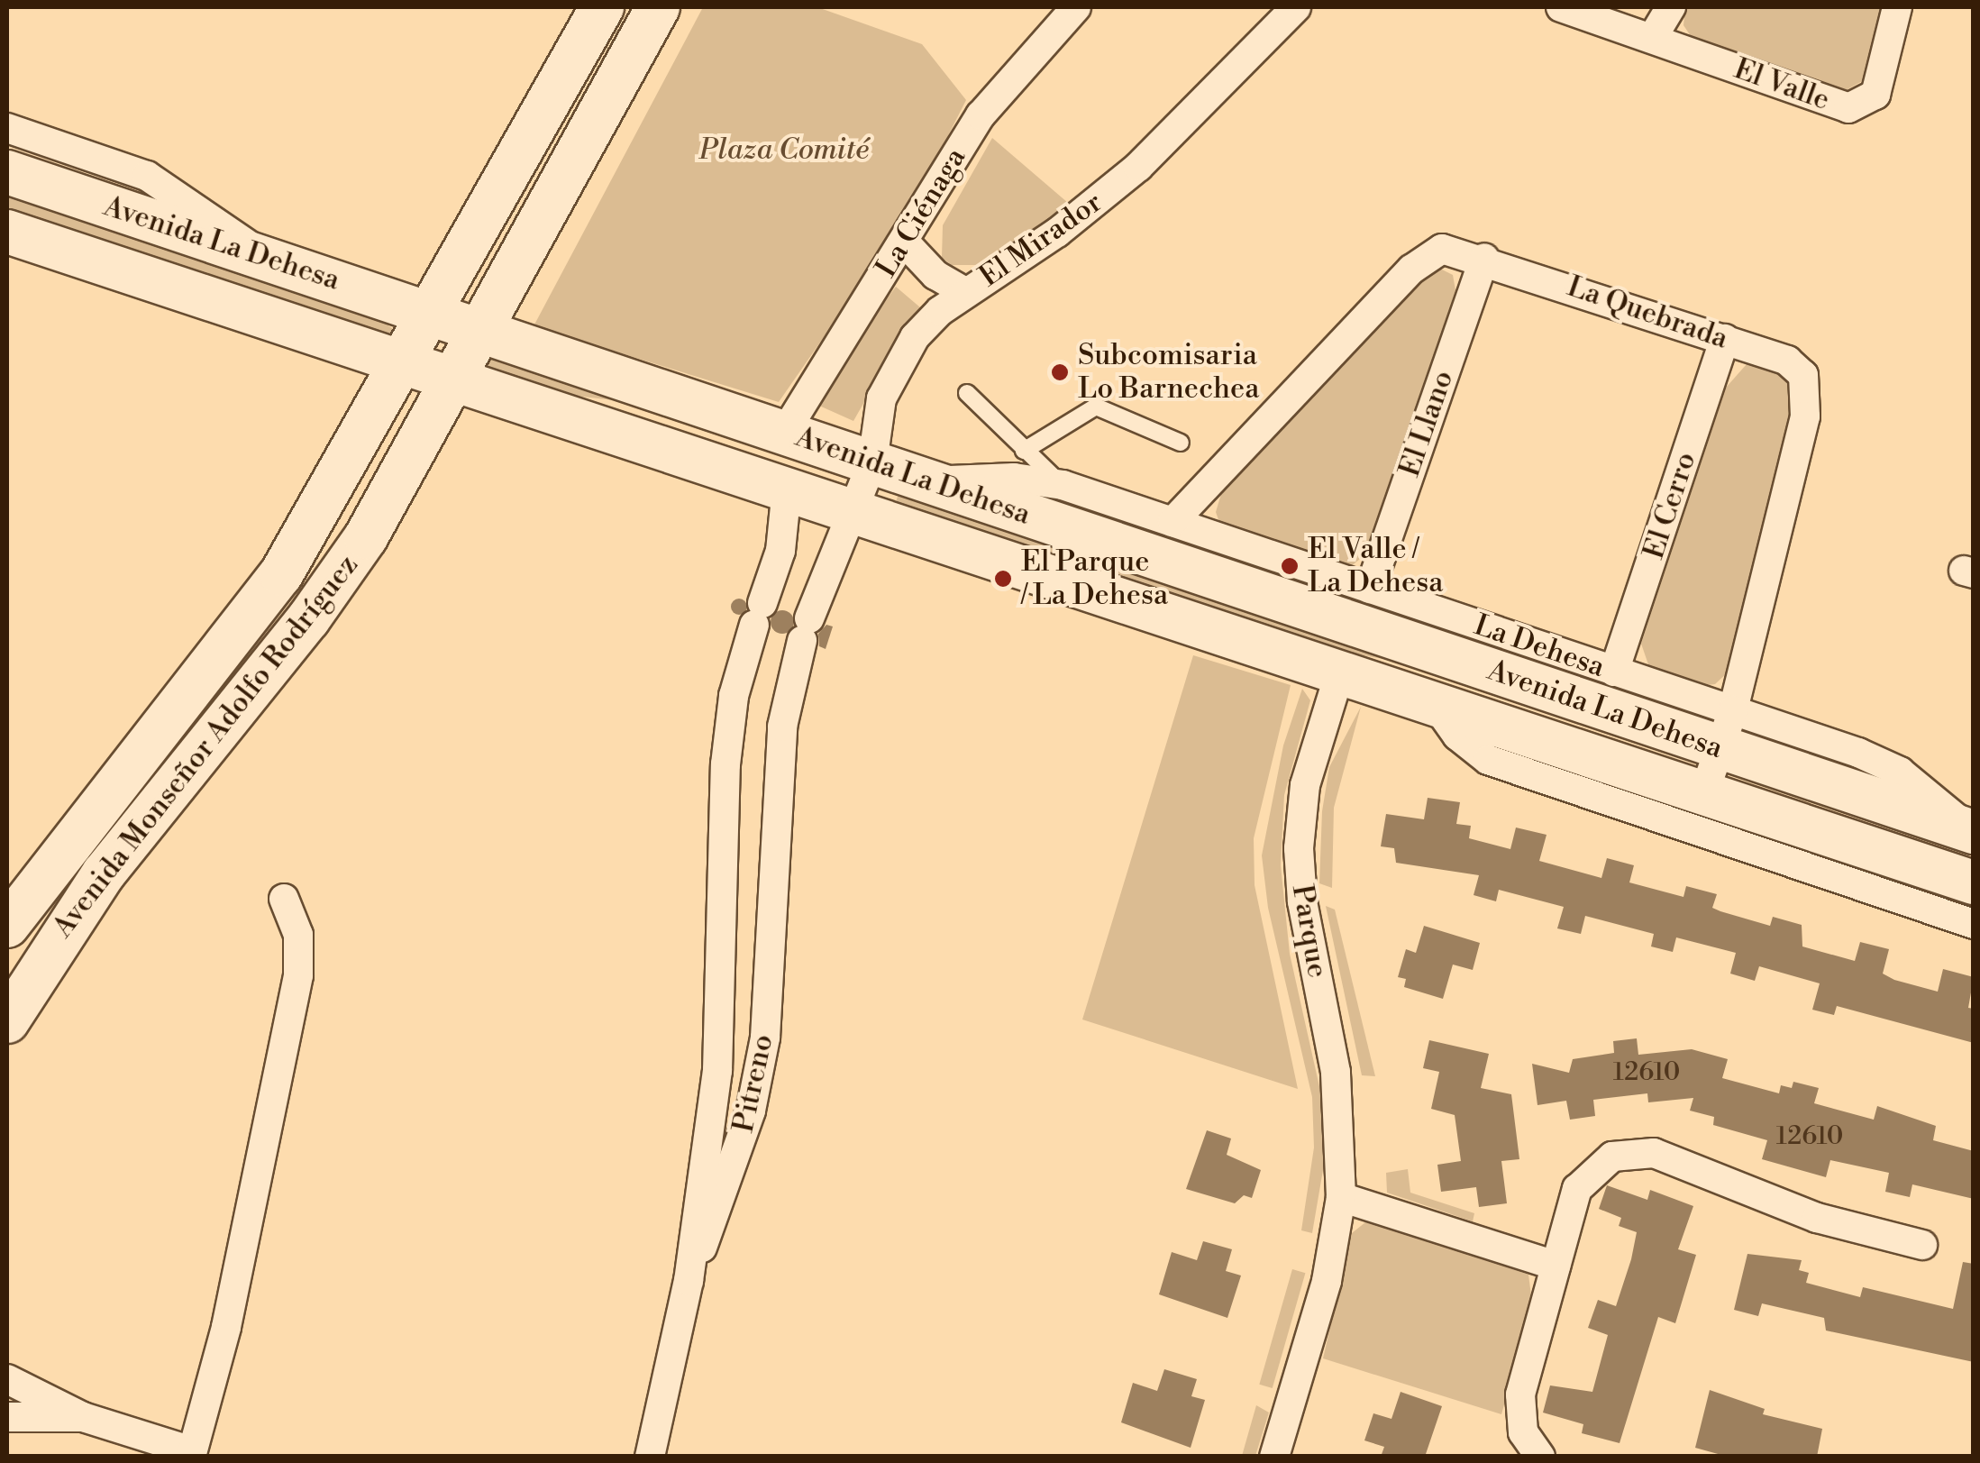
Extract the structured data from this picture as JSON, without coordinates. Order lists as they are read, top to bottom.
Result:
{
  "streets": {
    "street": [
      "El Valle",
      "La Ciénaga",
      "El Mirador",
      "Avenida La Dehesa",
      "La Quebrada",
      "El Llano",
      "El Cerro",
      "La Dehesa",
      "Avenida Monseñor Adolfo Rodríguez",
      "Parque",
      "Pitreno"
    ]
  },
  "crossings": [
    ["La Ciénaga", "Avenida La Dehesa"],
    ["El Mirador", "Avenida La Dehesa"],
    ["El Mirador", "Pitreno"],
    ["Avenida La Dehesa", "La Quebrada"],
    ["Avenida La Dehesa", "La Dehesa"],
    ["Avenida La Dehesa", "Avenida Monseñor Adolfo Rodríguez"],
    ["Avenida La Dehesa", "Parque"],
    ["Avenida La Dehesa", "Pitreno"],
    ["La Quebrada", "El Llano"],
    ["La Quebrada", "El Cerro"],
    ["La Quebrada", "La Dehesa"],
    ["El Llano", "La Dehesa"],
    ["El Cerro", "La Dehesa"]
  ],
  "parks": ["Plaza Comité"],
  "places": ["Subcomisaria Lo Barnechea", "El Valle / La Dehesa", "El Parque / La Dehesa"],
  "house_numbers": ["12610", "12610"]
}
